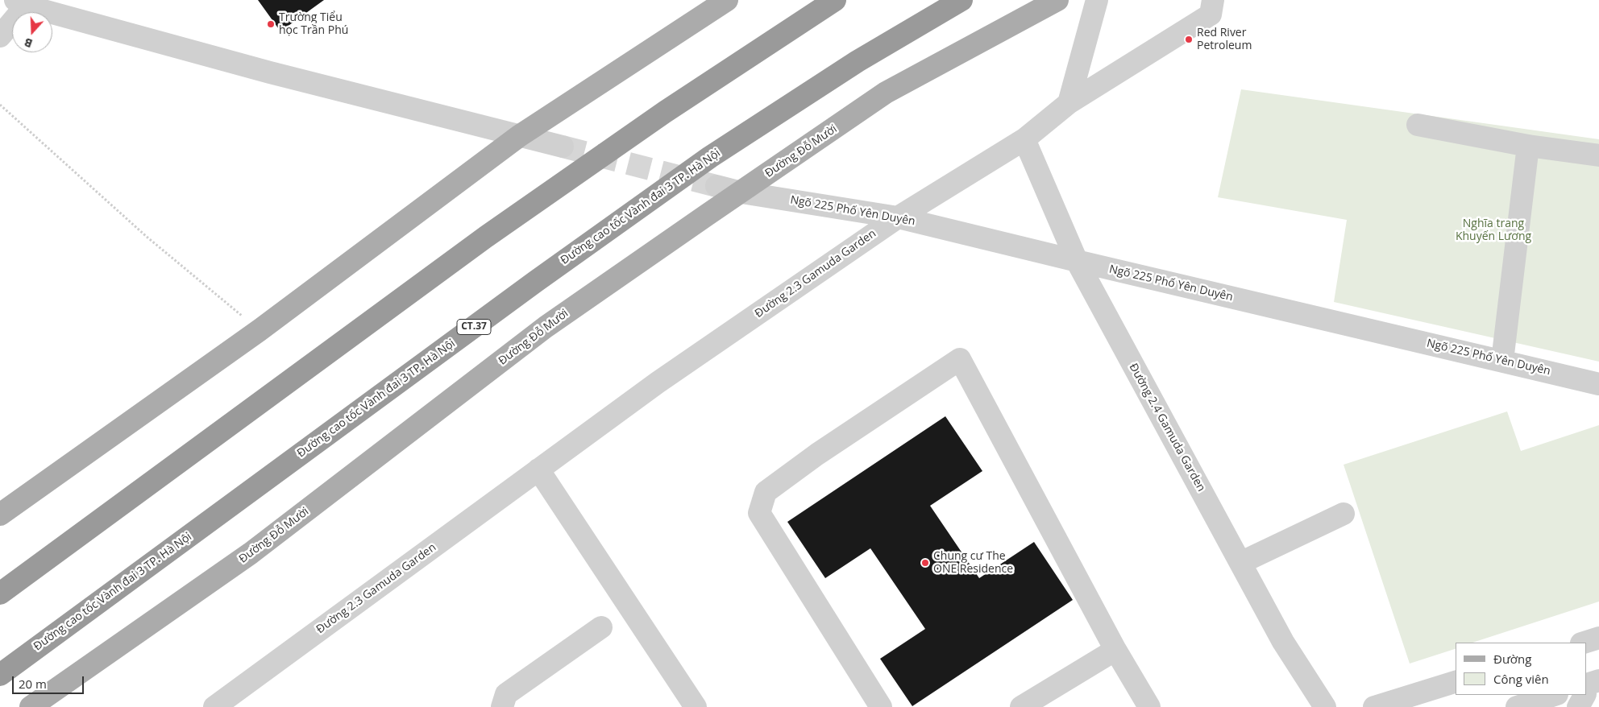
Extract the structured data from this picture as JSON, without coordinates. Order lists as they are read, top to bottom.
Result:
{
  "streets": {
    "highway": ["Đường cao tốc Vành đai 3 TP. Hà Nội", "CT.37"],
    "main road": ["Đường Đỗ Mười"],
    "street": ["Ngõ 225 Phố Yên Duyên", "Đường 2.3 Gamuda Garden", "Đường 2.4 Gamuda Garden"]
  },
  "crossings": [
    ["Đường Đỗ Mười", "Ngõ 225 Phố Yên Duyên"],
    ["Ngõ 225 Phố Yên Duyên", "Đường 2.3 Gamuda Garden"],
    ["Ngõ 225 Phố Yên Duyên", "Đường 2.4 Gamuda Garden"],
    ["Đường 2.3 Gamuda Garden", "Đường 2.4 Gamuda Garden"]
  ],
  "parks": ["Nghĩa trang Khuyến Lương"],
  "places": ["Trường Tiểu học Trần Phú", "Red River Petroleum", "Chung cư The ONE Residence"],
  "legend": ["Đường", "Công viên"],
  "scale_bar": "20 m",
  "north": "bottom"
}
